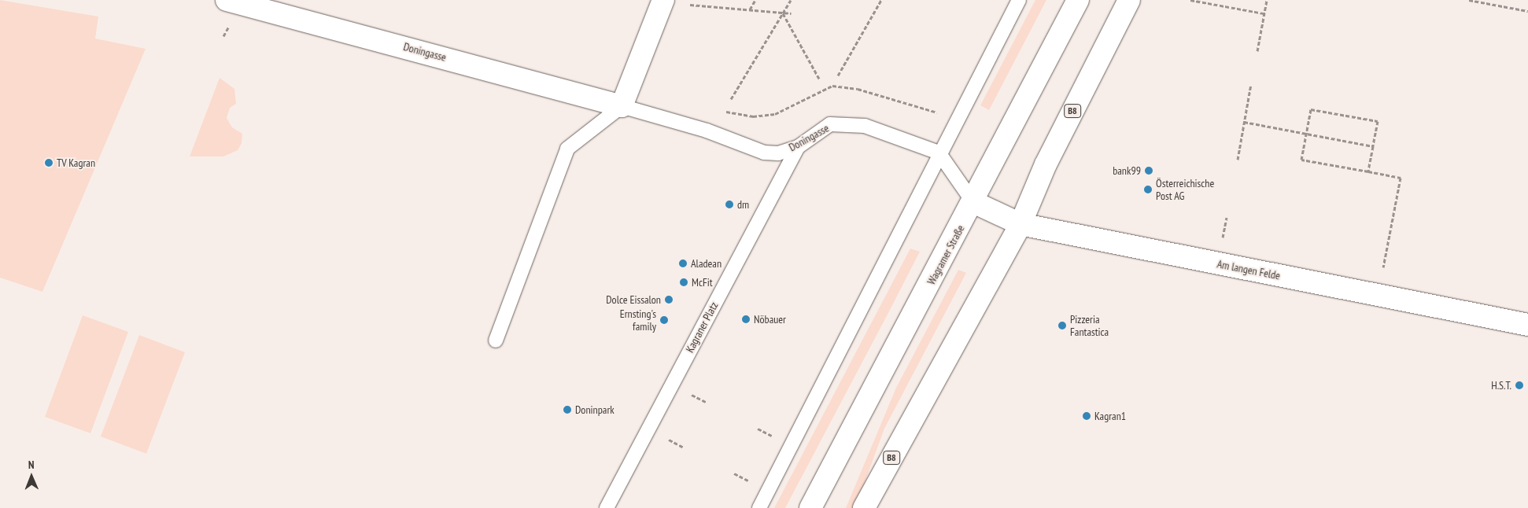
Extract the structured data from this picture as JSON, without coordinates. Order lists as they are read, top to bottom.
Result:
{
  "streets": {
    "main road": [
      "Doningasse",
      "B8",
      "Wagramer Straße",
      "Am langen Felde"
    ],
    "lane": ["Kagraner Platz"]
  },
  "crossings": [
    ["Doningasse", "Kagraner Platz"],
    ["B8", "Am langen Felde"],
    ["Wagramer Straße", "Am langen Felde"]
  ],
  "places": [
    "TV Kagran",
    "bank99",
    "Österreichische Post AG",
    "dm",
    "Aladean",
    "McFit",
    "Dolce Eissalon",
    "Nöbauer",
    "Ernsting's family",
    "Pizzeria Fantastica",
    "H.S.T.",
    "Doninpark",
    "Kagran1"
  ],
  "north": "top"
}
